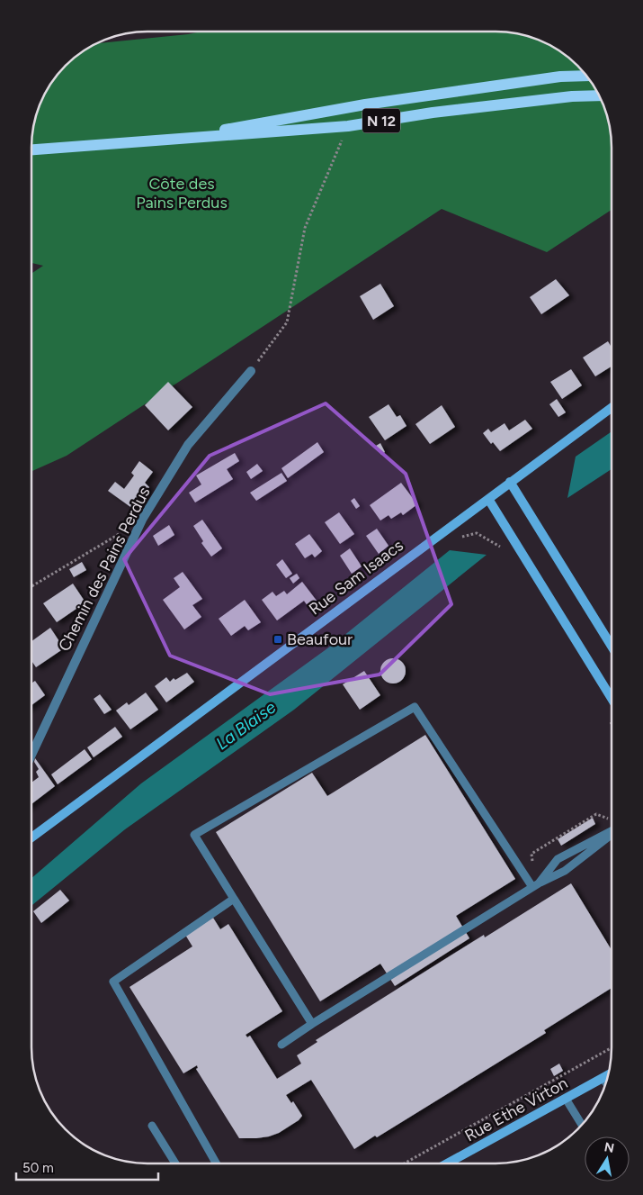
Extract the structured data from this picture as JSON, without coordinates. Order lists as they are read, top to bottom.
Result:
{
  "streets": {
    "main road": ["N 12", "Rue Sam Isaacs", "Rue Ethe Virton"],
    "street": ["Chemin des Pains Perdus"]
  },
  "water": ["La Blaise"],
  "parks": ["Côte des Pains Perdus"],
  "places": {
    "transit": ["Beaufour"]
  },
  "scale_bar": "50 m",
  "north": "top"
}
